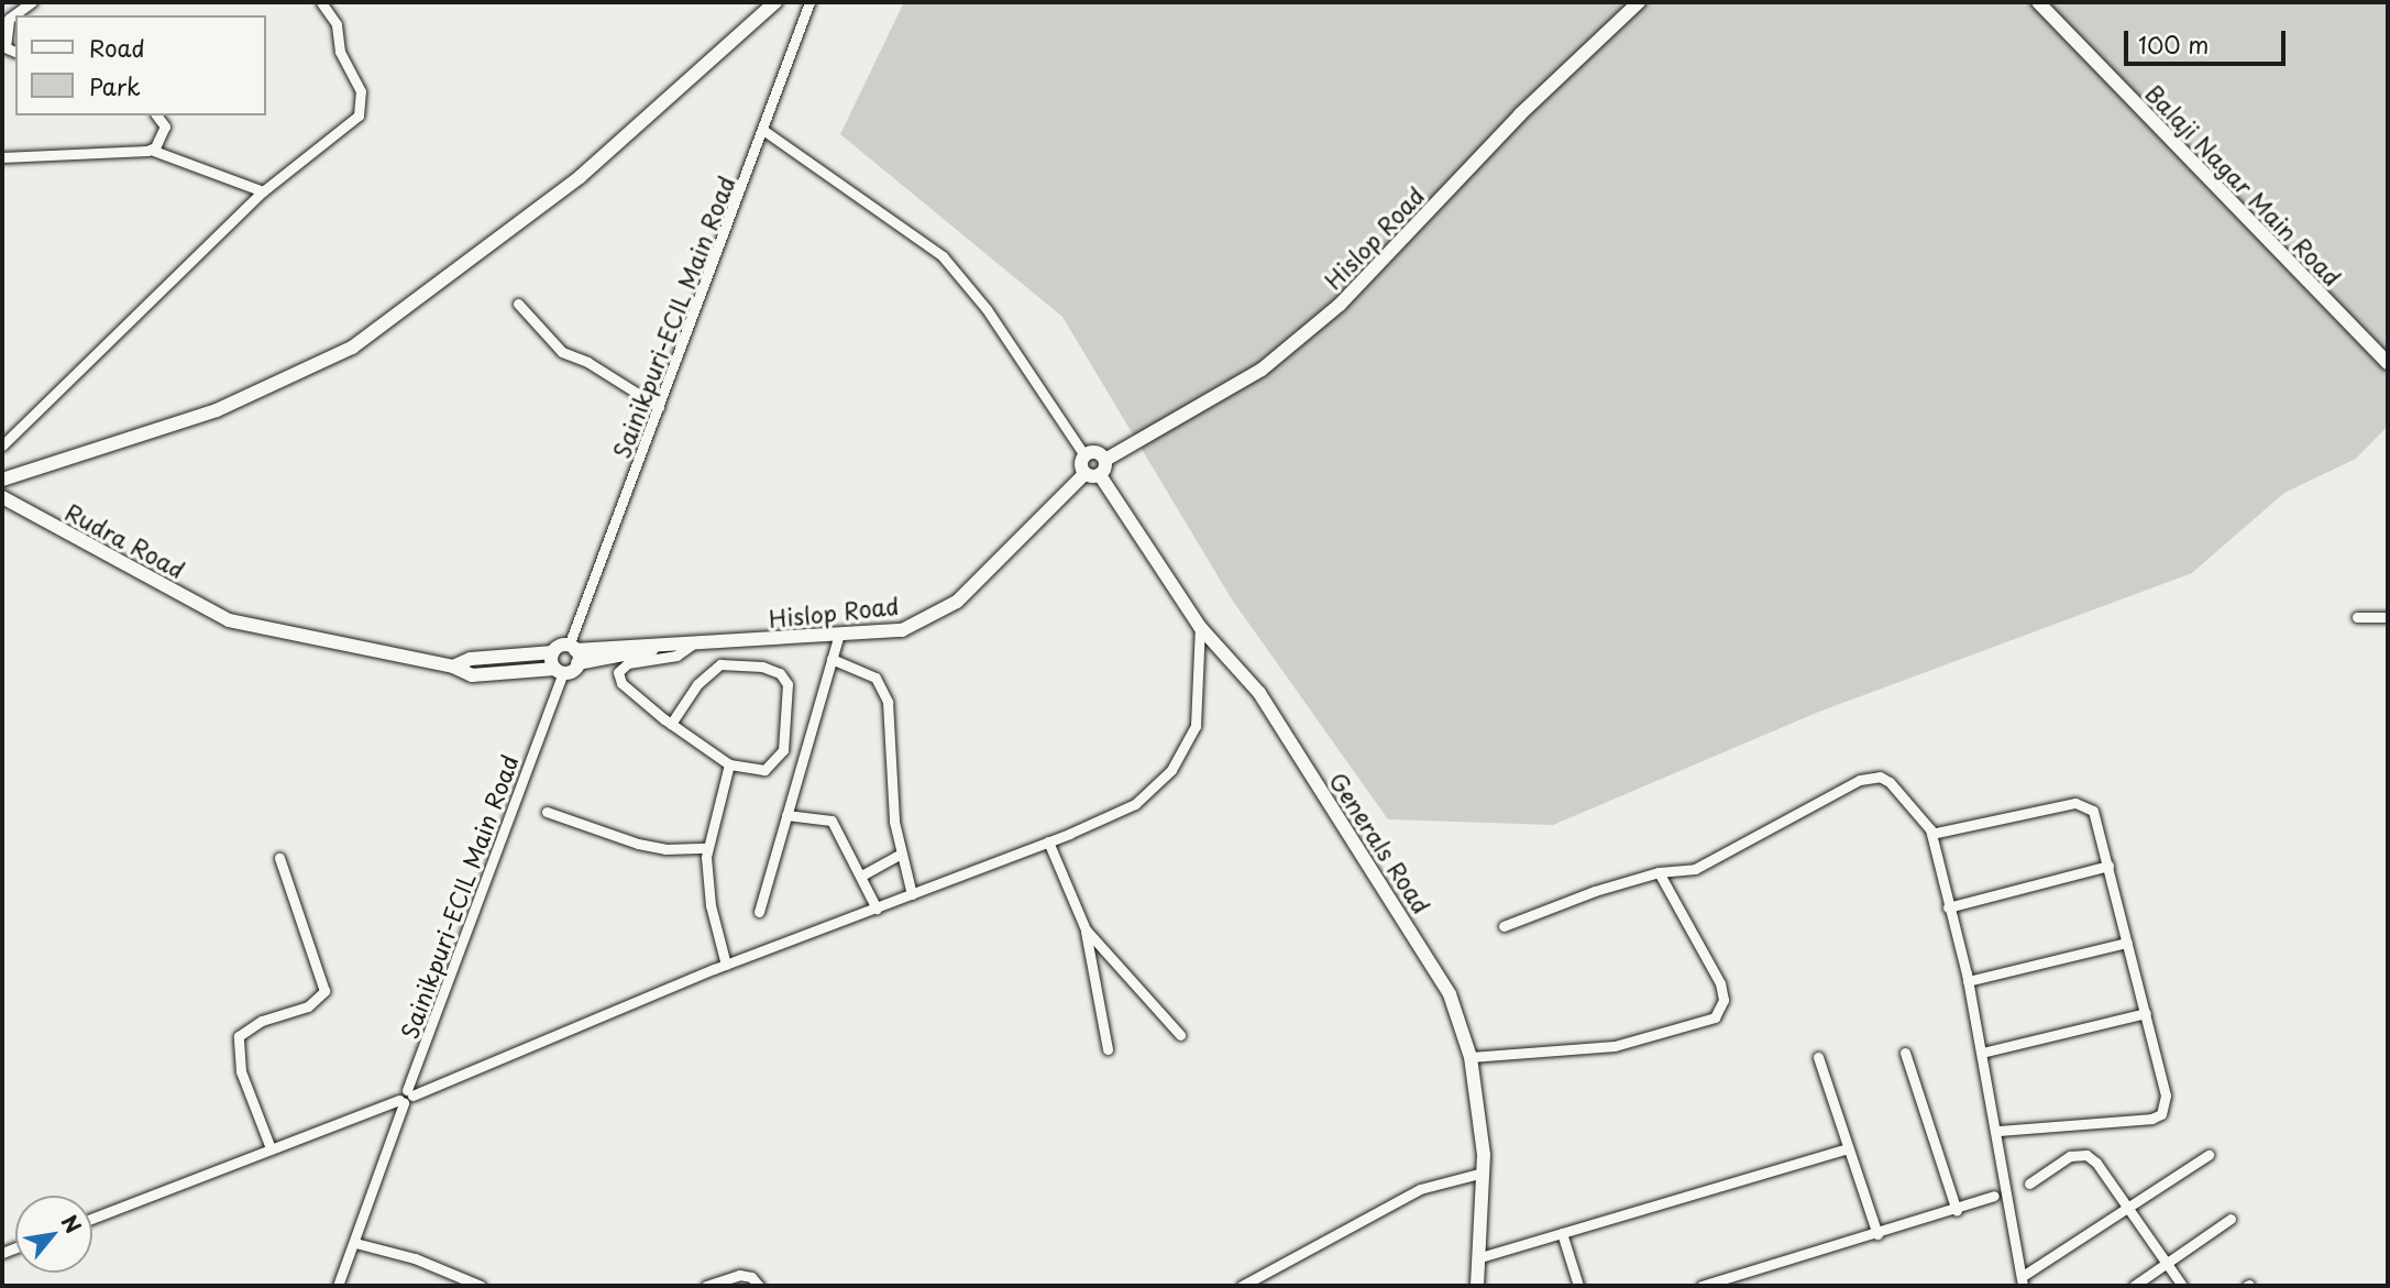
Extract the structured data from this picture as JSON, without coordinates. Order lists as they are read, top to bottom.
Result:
{
  "streets": {
    "street": [
      "Balaji Nagar Main Road",
      "Hislop Road",
      "Sainikpuri-ECIL Main Road",
      "Rudra Road",
      "Generals Road"
    ]
  },
  "crossings": [
    ["Hislop Road", "Sainikpuri-ECIL Main Road"],
    ["Hislop Road", "Generals Road"]
  ],
  "legend": ["Road", "Park"],
  "scale_bar": "100 m",
  "north": "top right"
}
